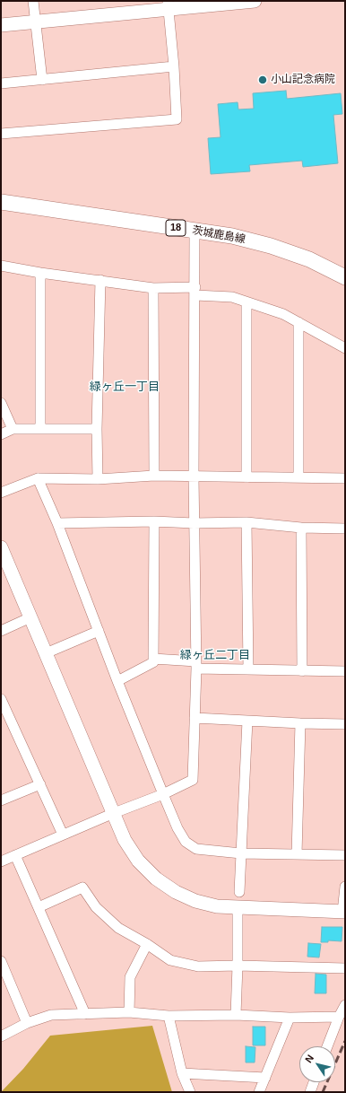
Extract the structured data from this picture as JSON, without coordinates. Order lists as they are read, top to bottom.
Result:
{
  "streets": {
    "main road": ["18", "茨城鹿島線"]
  },
  "districts": ["緑ヶ丘一丁目", "緑ヶ丘二丁目"],
  "places": ["小山記念病院"],
  "north": "top left"
}
